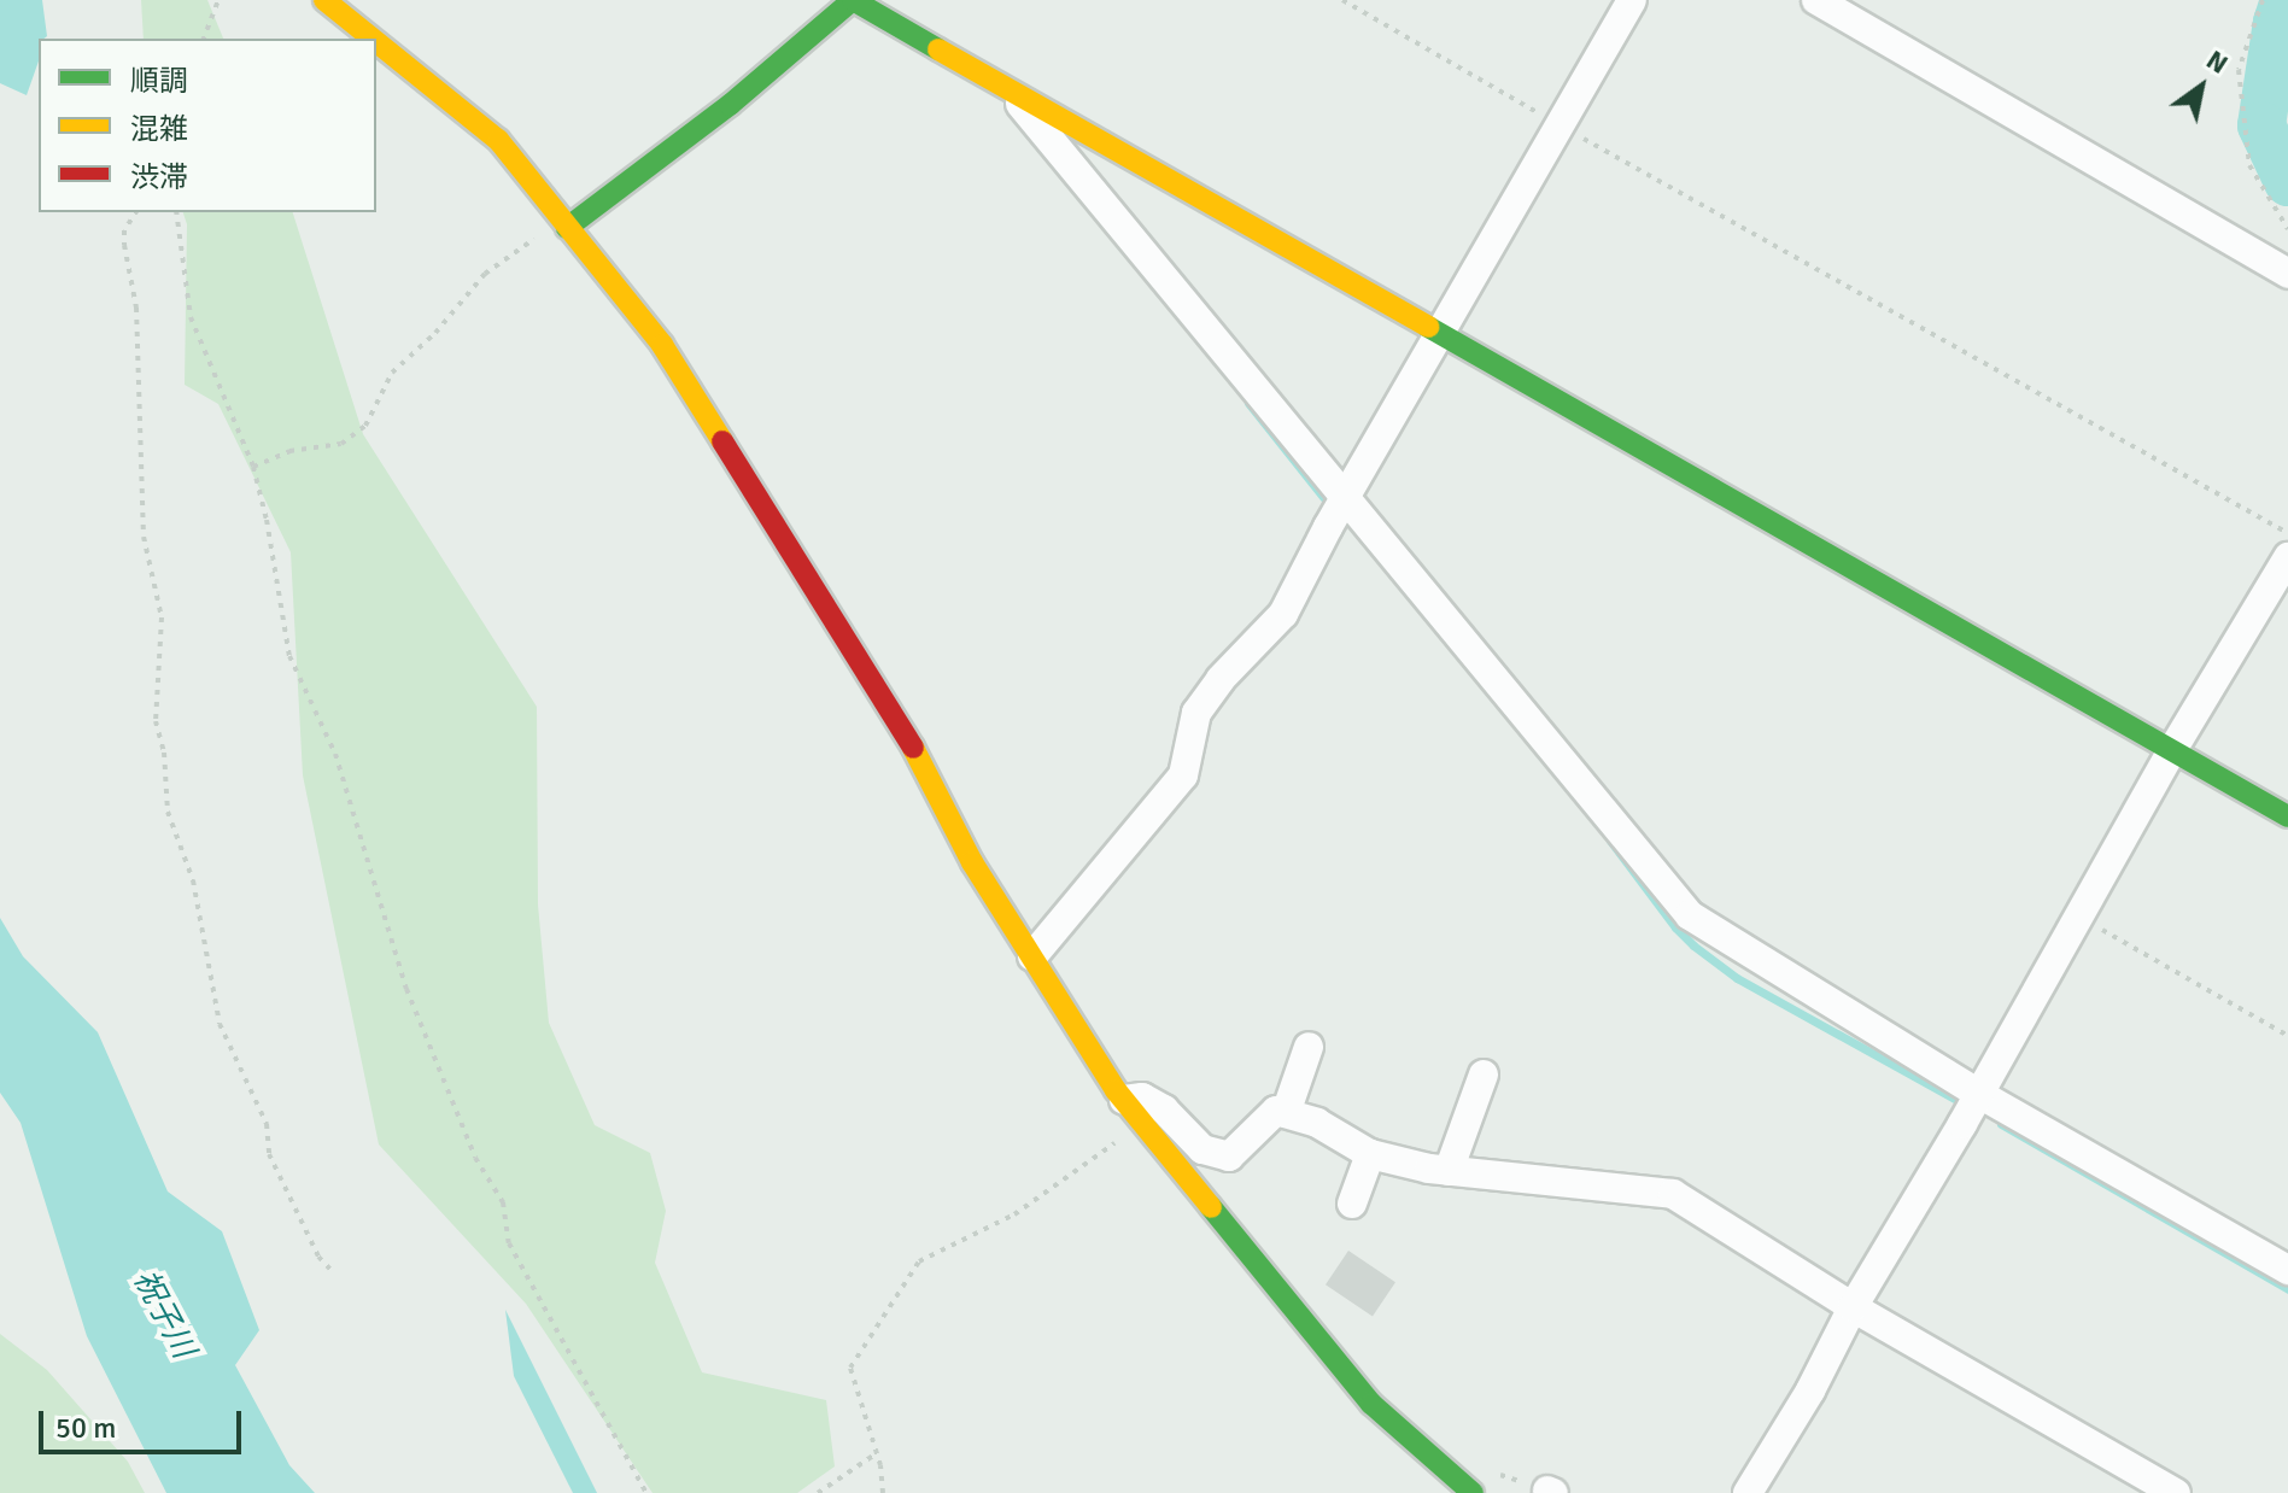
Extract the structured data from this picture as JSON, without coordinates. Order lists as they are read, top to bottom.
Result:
{
  "water": ["祝子川"],
  "legend": ["順調", "混雑", "渋滞"],
  "scale_bar": "50 m",
  "north": "top right"
}
